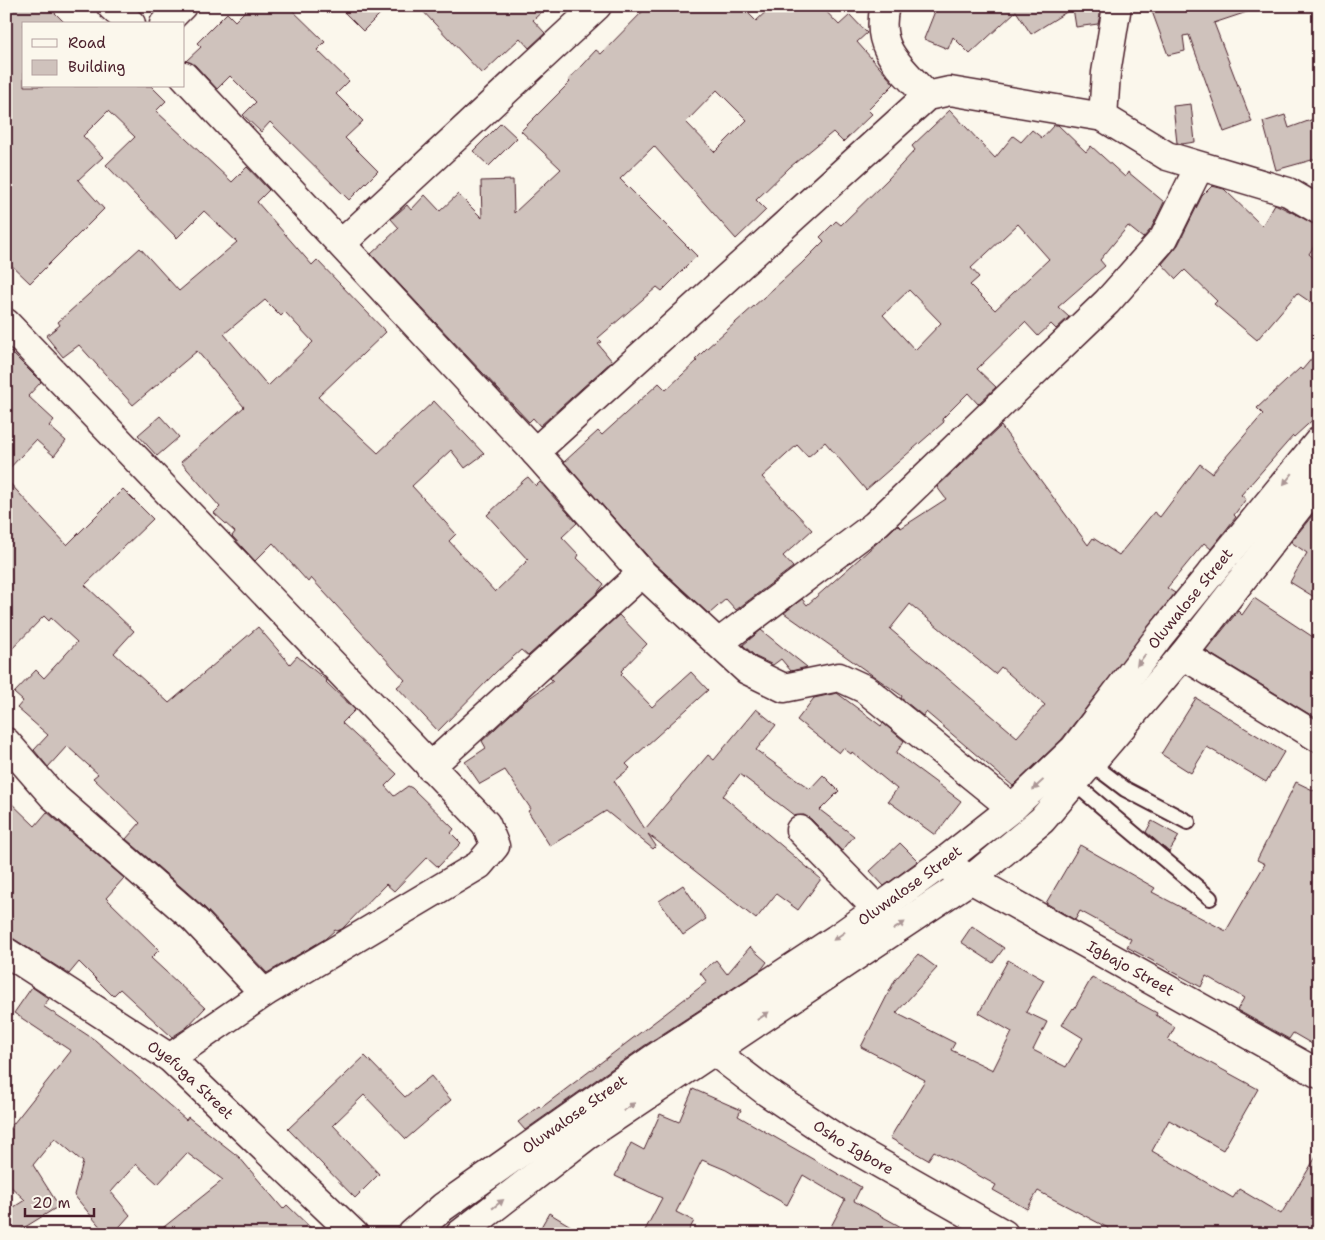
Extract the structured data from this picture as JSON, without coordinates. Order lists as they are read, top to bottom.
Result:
{
  "streets": {
    "street": [
      "Oluwalose Street",
      "Igbajo Street",
      "Oyefuga Street",
      "Osho Igbore"
    ]
  },
  "crossings": [
    ["Oluwalose Street", "Igbajo Street"],
    ["Oluwalose Street", "Osho Igbore"]
  ],
  "legend": ["Road", "Building"],
  "scale_bar": "20 m"
}
